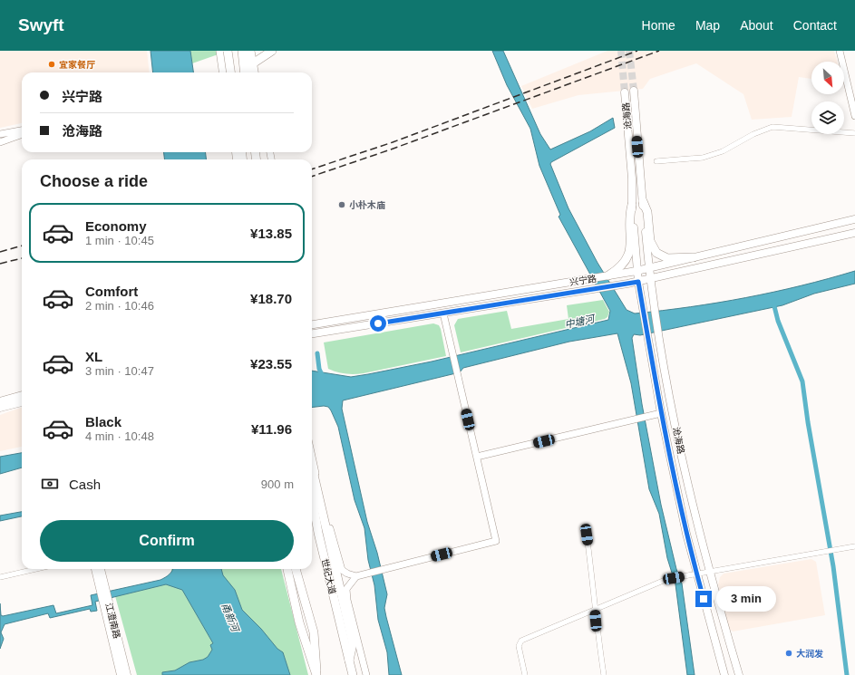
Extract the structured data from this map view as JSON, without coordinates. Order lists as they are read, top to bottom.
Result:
{
  "streets": {
    "main road": [
      "沧海路",
      "兴宁路",
      "世纪大道",
      "江澄南路"
    ]
  },
  "crossings": [
    ["沧海路", "兴宁路"]
  ],
  "water": ["中塘河", "甬新河"],
  "places": ["宜家餐厅", "小朴木庙", "大润发"],
  "north": "bottom right",
  "page": {
    "header": "Swyft",
    "nav": [
      "Home",
      "Map",
      "About",
      "Contact"
    ],
    "banner": ["兴宁路", "沧海路"],
    "heading": "Choose a ride",
    "list": [
      {
        "name": "Economy",
        "note": "1 min · 10:45",
        "value": "¥13.85"
      },
      {
        "name": "Comfort",
        "note": "2 min · 10:46",
        "value": "¥18.70"
      },
      {
        "name": "XL",
        "note": "3 min · 10:47",
        "value": "¥23.55"
      },
      {
        "name": "Black",
        "note": "4 min · 10:48",
        "value": "¥11.96"
      }
    ],
    "pay": ["Cash", "900 m"],
    "buttons": "Confirm",
    "bubble": "3 min"
  }
}
